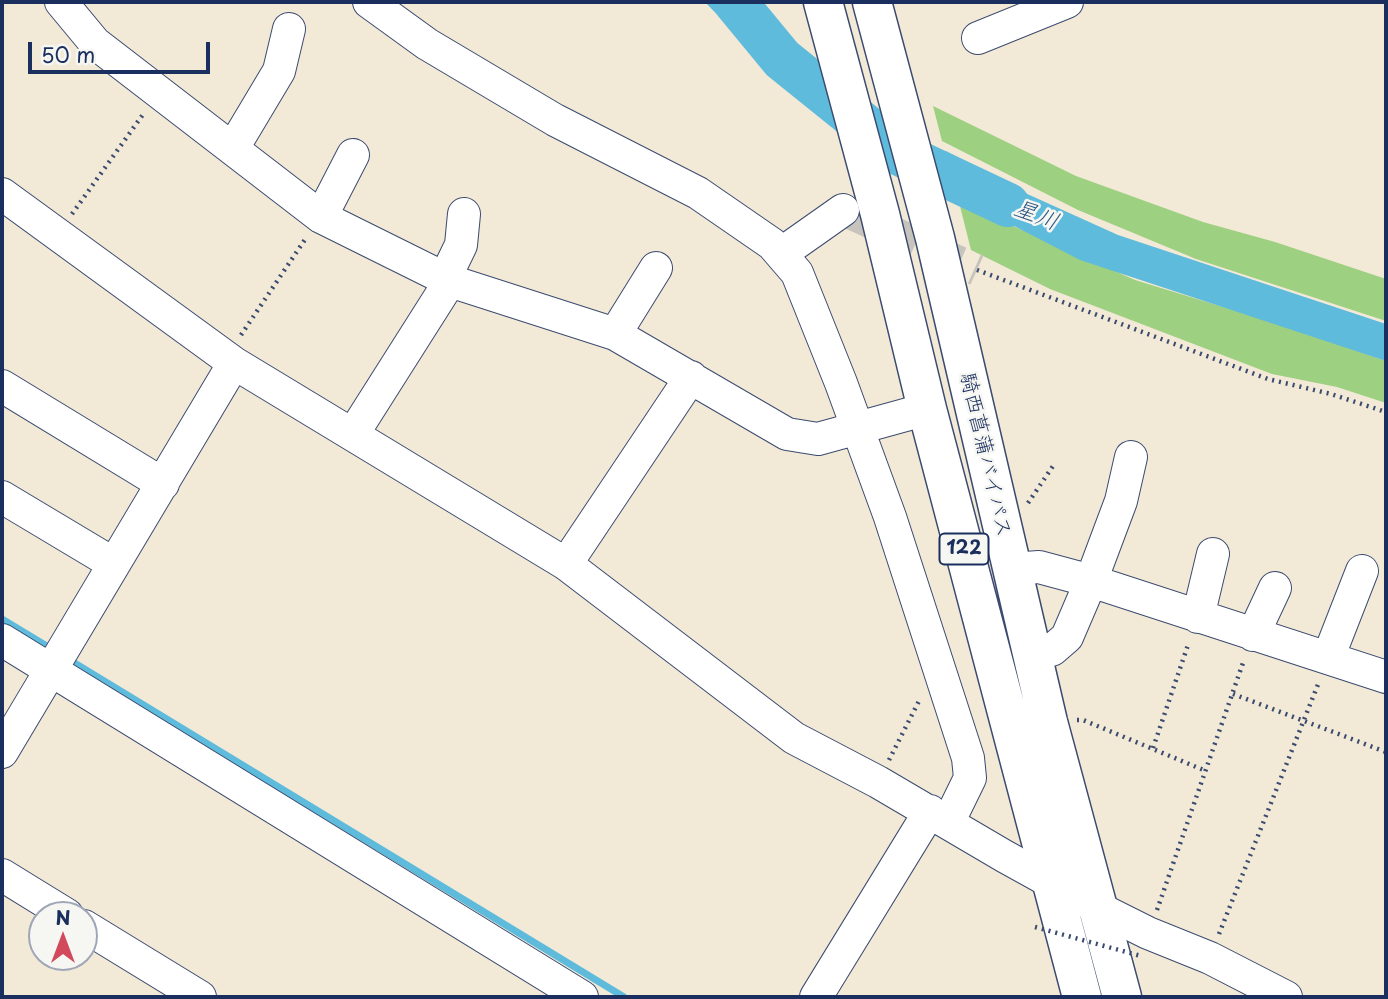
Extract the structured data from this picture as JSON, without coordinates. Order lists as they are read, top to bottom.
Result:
{
  "streets": {
    "highway": ["騎西菖蒲バイパス", "122"]
  },
  "crossings": [
    ["騎西菖蒲バイパス", "122"]
  ],
  "water": ["星川"],
  "scale_bar": "50 m",
  "north": "top"
}
